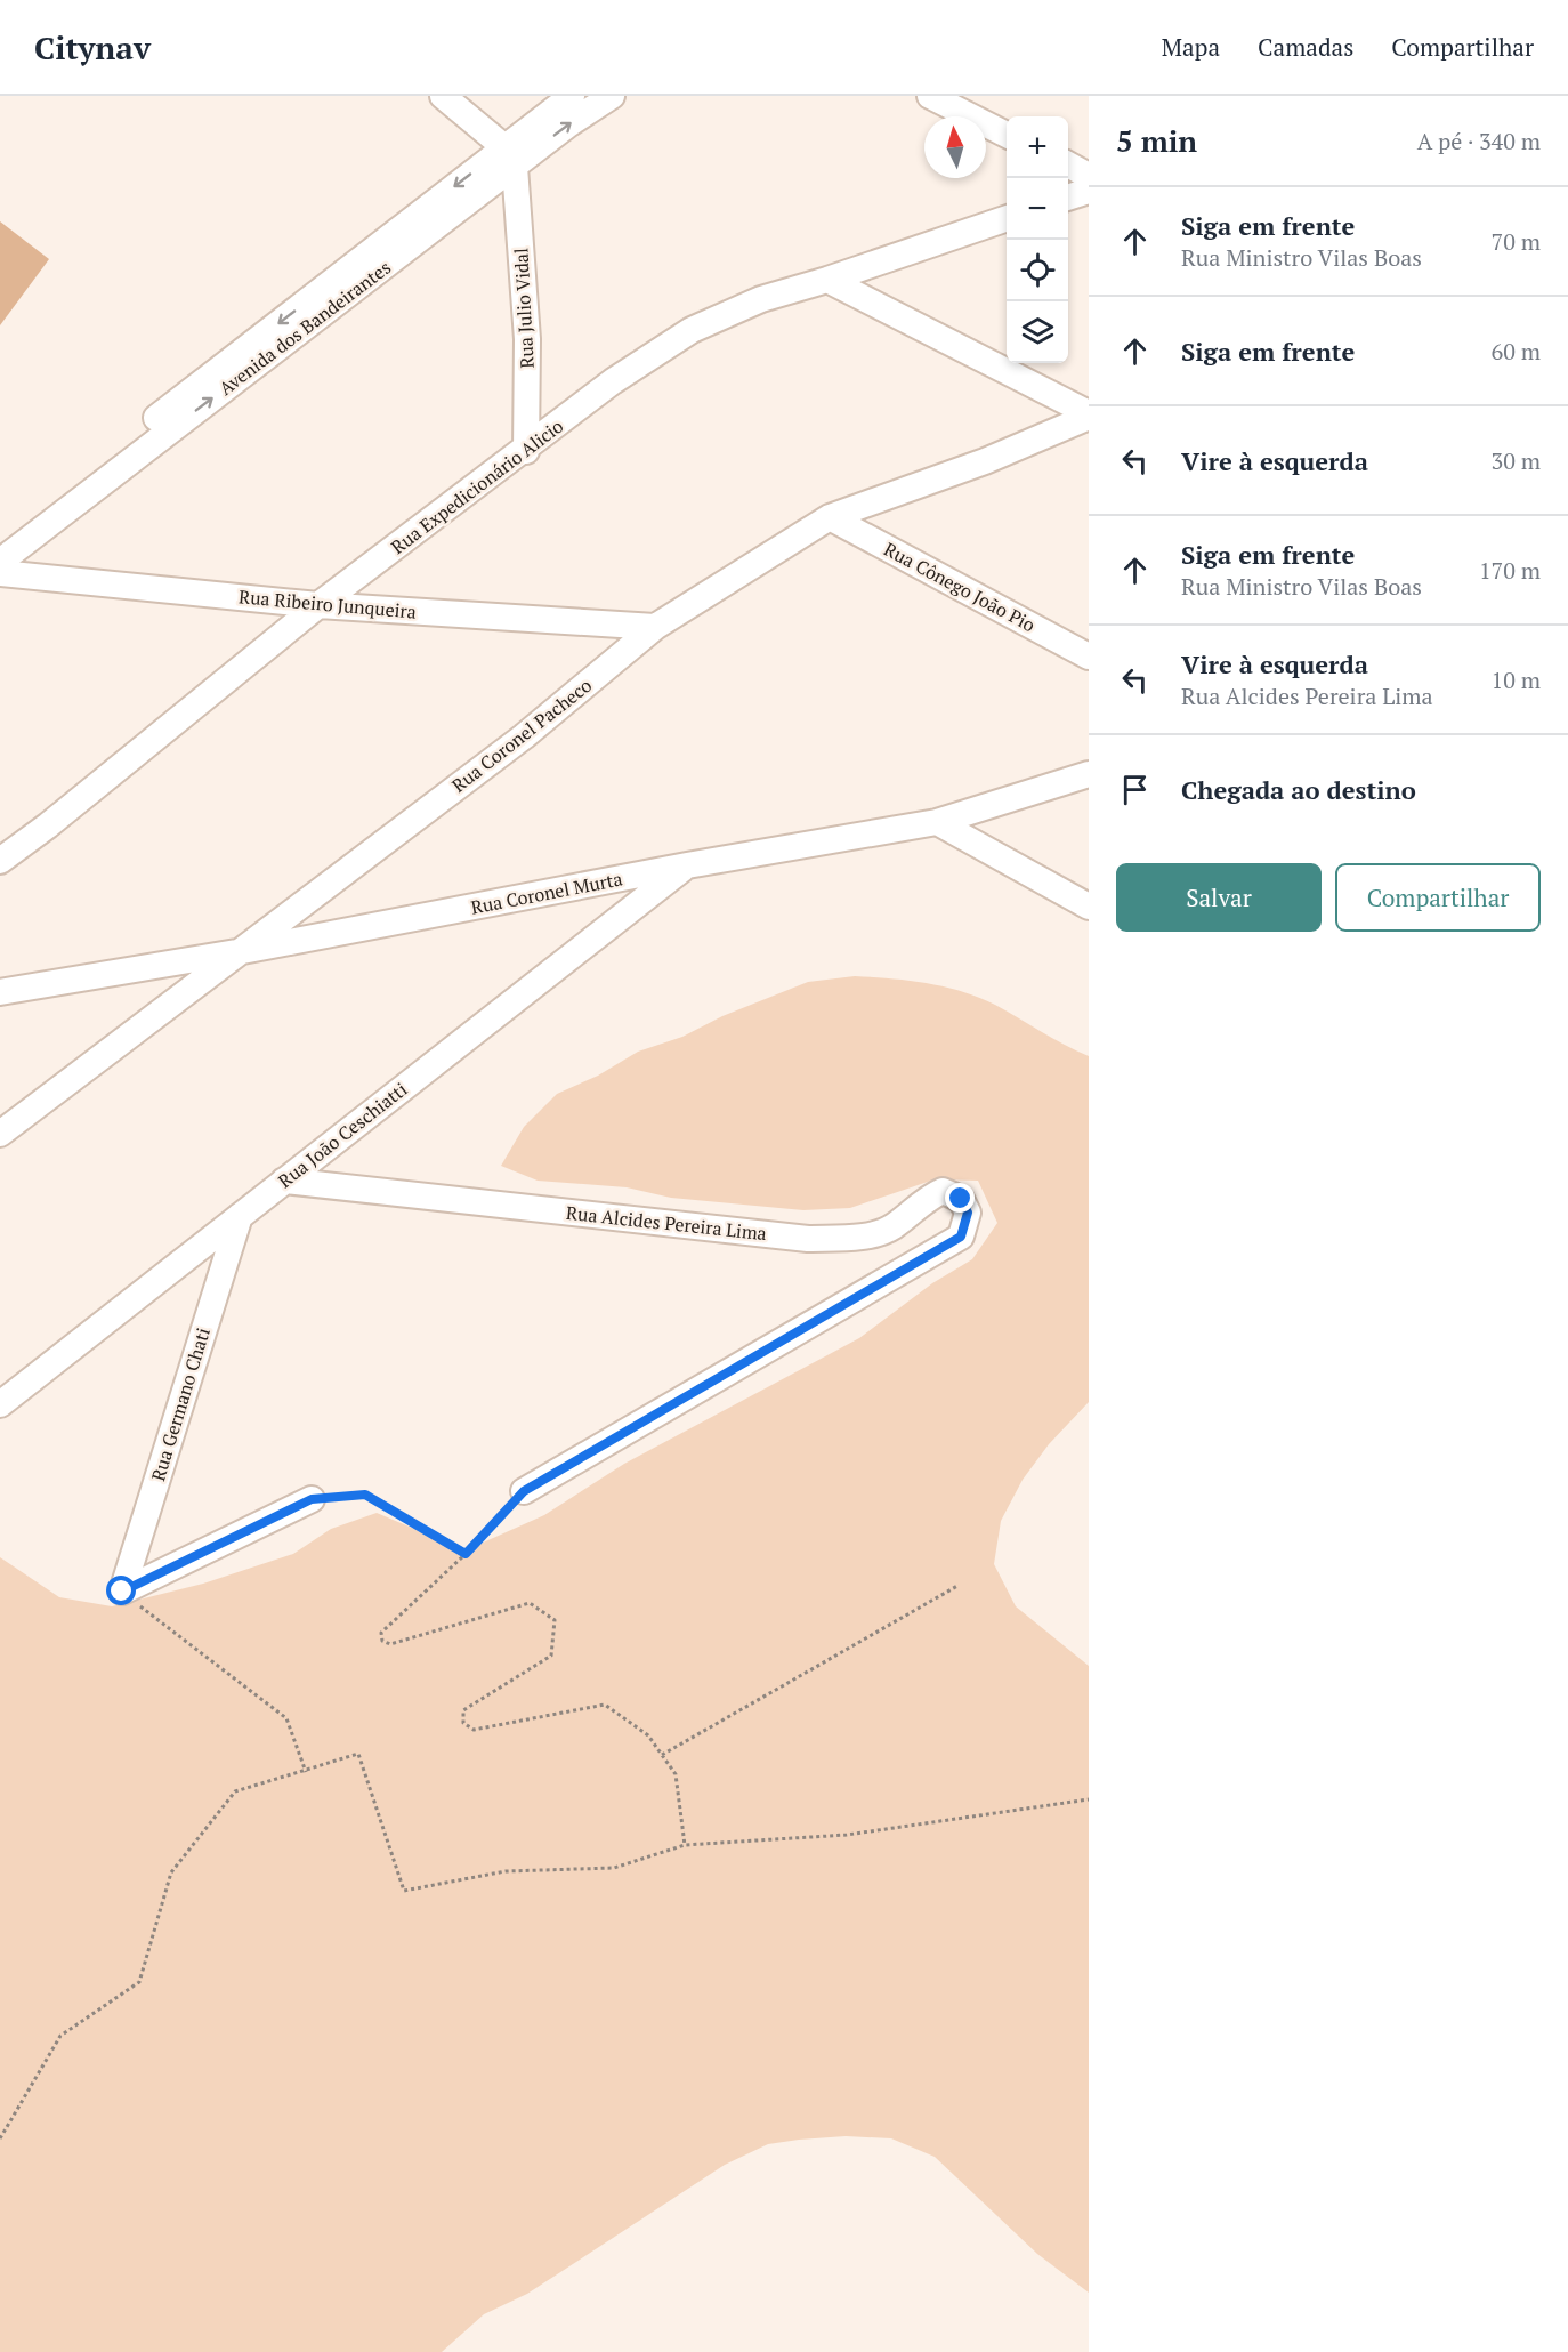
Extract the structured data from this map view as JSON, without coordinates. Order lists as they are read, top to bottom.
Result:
{
  "streets": {
    "street": [
      "Rua Julio Vidal",
      "Avenida dos Bandeirantes",
      "Rua Expedicionário Alicio",
      "Rua Cônego João Pio",
      "Rua Ribeiro Junqueira",
      "Rua Coronel Pacheco",
      "Rua Coronel Murta",
      "Rua João Ceschiatti",
      "Rua Alcides Pereira Lima",
      "Rua Germano Chati"
    ]
  },
  "crossings": [
    ["Rua Julio Vidal", "Avenida dos Bandeirantes"],
    ["Rua Julio Vidal", "Rua Expedicionário Alicio"],
    ["Rua Expedicionário Alicio", "Rua Ribeiro Junqueira"],
    ["Rua Cônego João Pio", "Rua Coronel Pacheco"],
    ["Rua Ribeiro Junqueira", "Rua Coronel Pacheco"],
    ["Rua Coronel Pacheco", "Rua Coronel Murta"],
    ["Rua Coronel Murta", "Rua João Ceschiatti"],
    ["Rua João Ceschiatti", "Rua Alcides Pereira Lima"],
    ["Rua João Ceschiatti", "Rua Germano Chati"]
  ],
  "north": "top",
  "page": {
    "header": "Citynav",
    "nav": ["Mapa", "Camadas", "Compartilhar"],
    "heading": ["5 min", "A pé · 340 m"],
    "map_buttons": ["+", "−"],
    "list": [
      ["Siga em frente", "Rua Ministro Vilas Boas", "70 m"],
      ["Siga em frente", "60 m"],
      ["Vire à esquerda", "30 m"],
      ["Siga em frente", "Rua Ministro Vilas Boas", "170 m"],
      ["Vire à esquerda", "Rua Alcides Pereira Lima", "10 m"],
      "Chegada ao destino"
    ],
    "buttons": ["Salvar", "Compartilhar"]
  }
}
